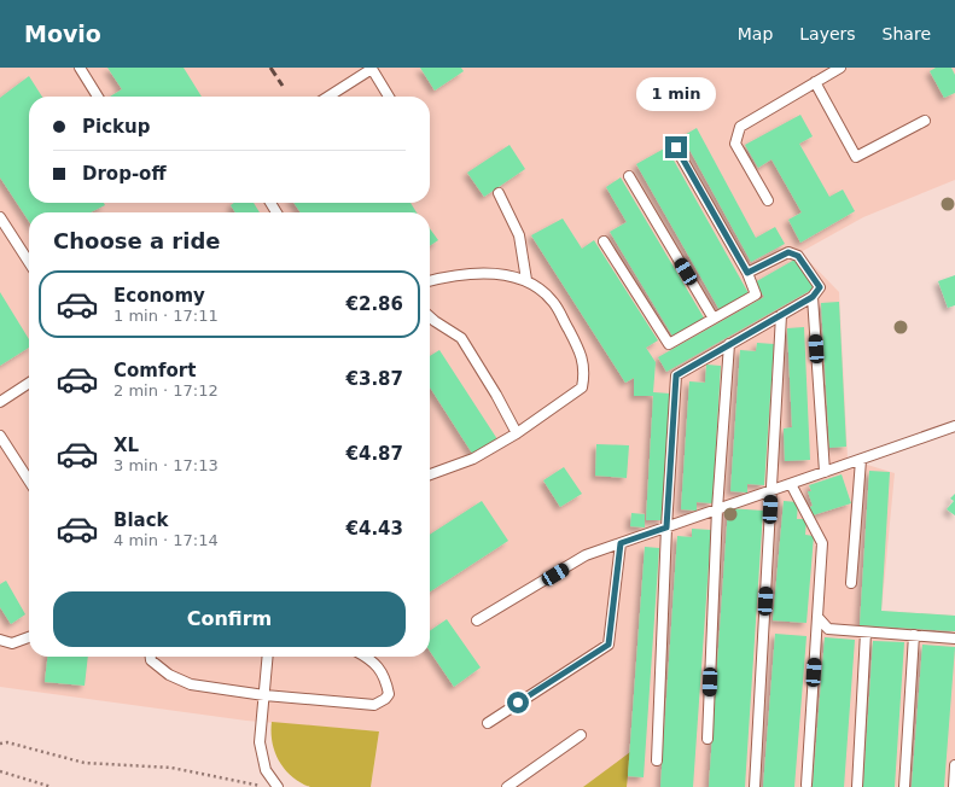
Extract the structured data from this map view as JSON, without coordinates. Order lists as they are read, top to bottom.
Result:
{
  "page": {
    "header": "Movio",
    "nav": ["Map", "Layers", "Share"],
    "bubble": "1 min",
    "banner": ["Pickup", "Drop-off"],
    "heading": "Choose a ride",
    "list": [
      {
        "name": "Economy",
        "note": "1 min · 17:11",
        "value": "€2.86"
      },
      {
        "name": "Comfort",
        "note": "2 min · 17:12",
        "value": "€3.87"
      },
      {
        "name": "XL",
        "note": "3 min · 17:13",
        "value": "€4.87"
      },
      {
        "name": "Black",
        "note": "4 min · 17:14",
        "value": "€4.43"
      }
    ],
    "buttons": "Confirm"
  }
}
